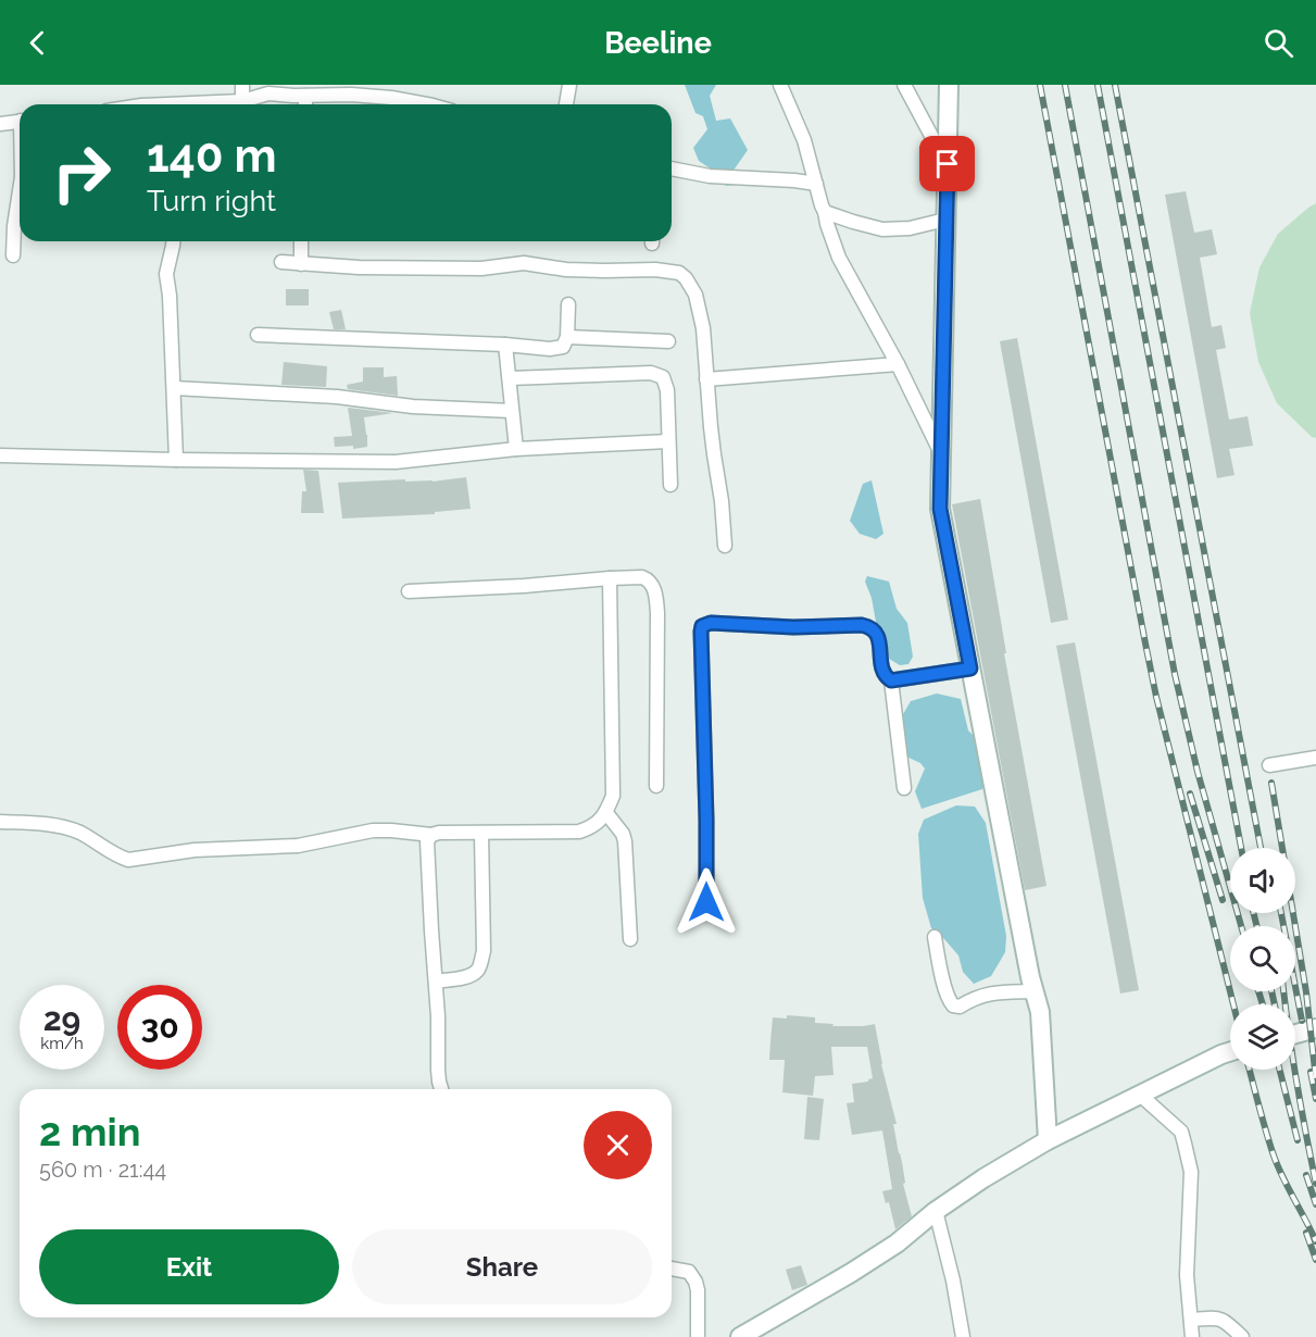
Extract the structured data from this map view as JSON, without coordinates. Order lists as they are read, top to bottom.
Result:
{
  "page": {
    "header": "Beeline",
    "turn": ["140 m", "Turn right"],
    "speed": "29 km/h",
    "limit": "30",
    "heading": ["2 min", "560 m · 21:44"],
    "buttons": ["Exit", "Share"]
  }
}
